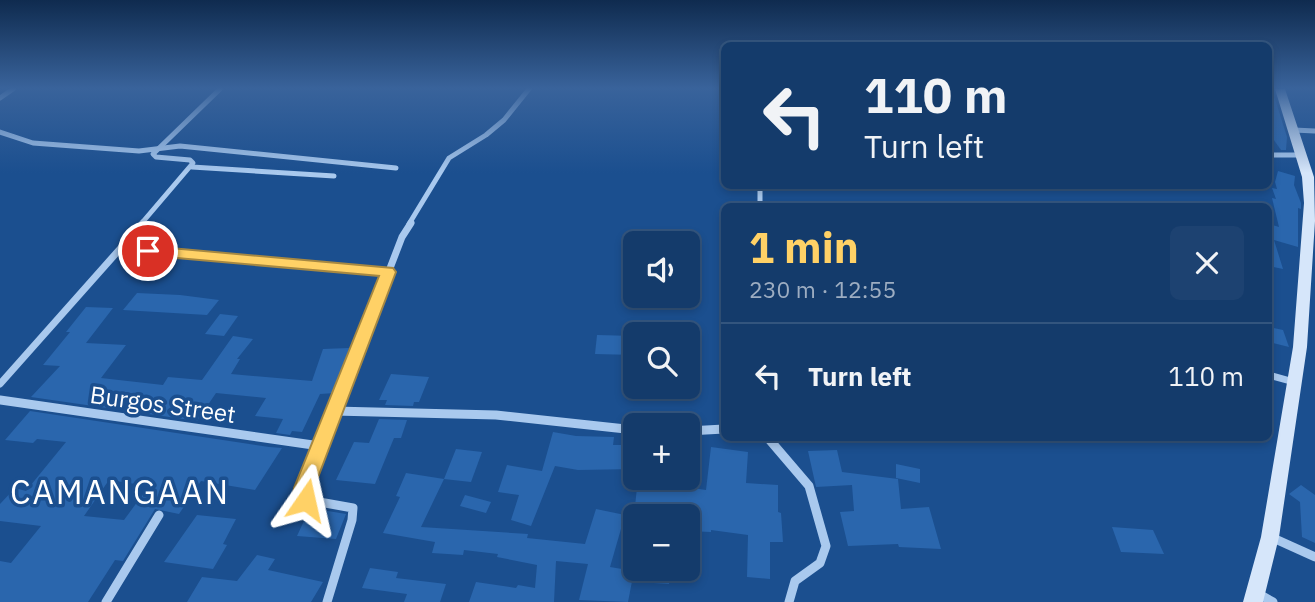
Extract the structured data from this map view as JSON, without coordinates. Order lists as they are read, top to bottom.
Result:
{
  "streets": {
    "street": ["Burgos Street"]
  },
  "districts": ["CAMANGAAN"],
  "page": {
    "turn": ["110 m", "Turn left"],
    "heading": ["1 min", "230 m · 12:55"],
    "map_buttons": ["+", "−"],
    "list": [
      {
        "name": "Turn left",
        "value": "110 m"
      }
    ]
  }
}
